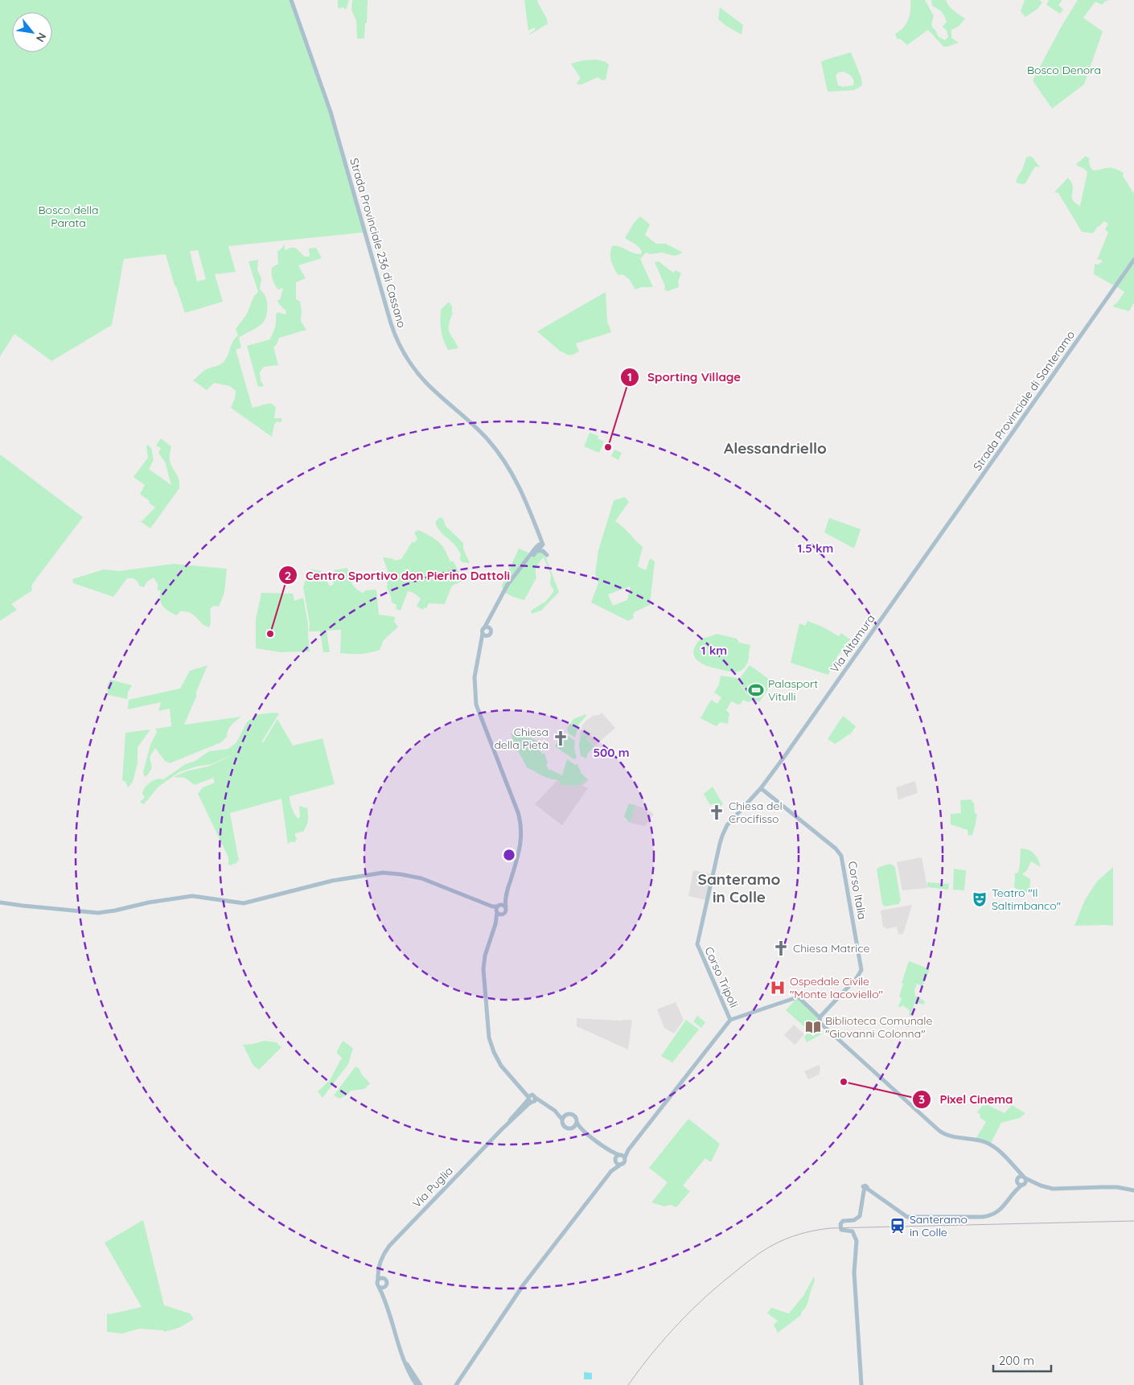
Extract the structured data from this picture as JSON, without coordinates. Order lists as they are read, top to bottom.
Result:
{
  "streets": {
    "main road": [
      "Strada Provinciale 236 di Cassano",
      "Strada Provinciale di Santeramo",
      "Via Altamura",
      "Corso Italia",
      "Corso Tripoli",
      "Via Puglia"
    ]
  },
  "crossings": [
    ["Strada Provinciale di Santeramo", "Via Altamura"],
    ["Via Altamura", "Corso Italia"],
    ["Via Altamura", "Corso Tripoli"]
  ],
  "districts": ["Alessandriello", "Santeramo in Colle"],
  "parks": ["Bosco Denora", "Bosco della Parata"],
  "places": {
    "other": ["Sporting Village", "Centro Sportivo don Pierino Dattoli", "Pixel Cinema"],
    "sports": ["Palasport Vitulli"],
    "church": ["Chiesa della Pietà", "Chiesa del Crocifisso", "Chiesa Matrice"],
    "theatre": ["Teatro \"Il Saltimbanco\""],
    "hospital": ["Ospedale Civile \"Monte Iacoviello\""],
    "library": ["Biblioteca Comunale \"Giovanni Colonna\""],
    "station": ["Santeramo in Colle"]
  },
  "scale_bar": "200 m",
  "north": "bottom right",
  "rings": ["1.5 km", "1 km", "500 m"]
}
